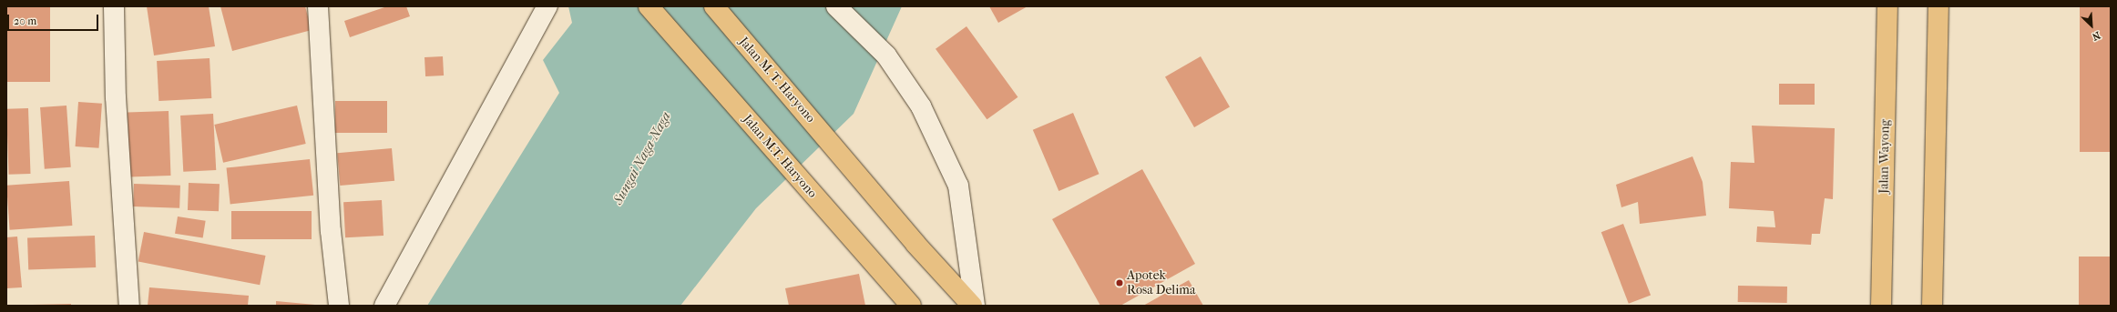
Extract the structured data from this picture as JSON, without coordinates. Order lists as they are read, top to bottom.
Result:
{
  "streets": {
    "main road": ["Jalan M. T. Haryono", "Jalan M.T. Haryono", "Jalan Wayong"]
  },
  "water": ["Sungai Naga-Naga"],
  "places": ["Apotek Rosa Delima"],
  "scale_bar": "20 m",
  "north": "bottom right"
}
